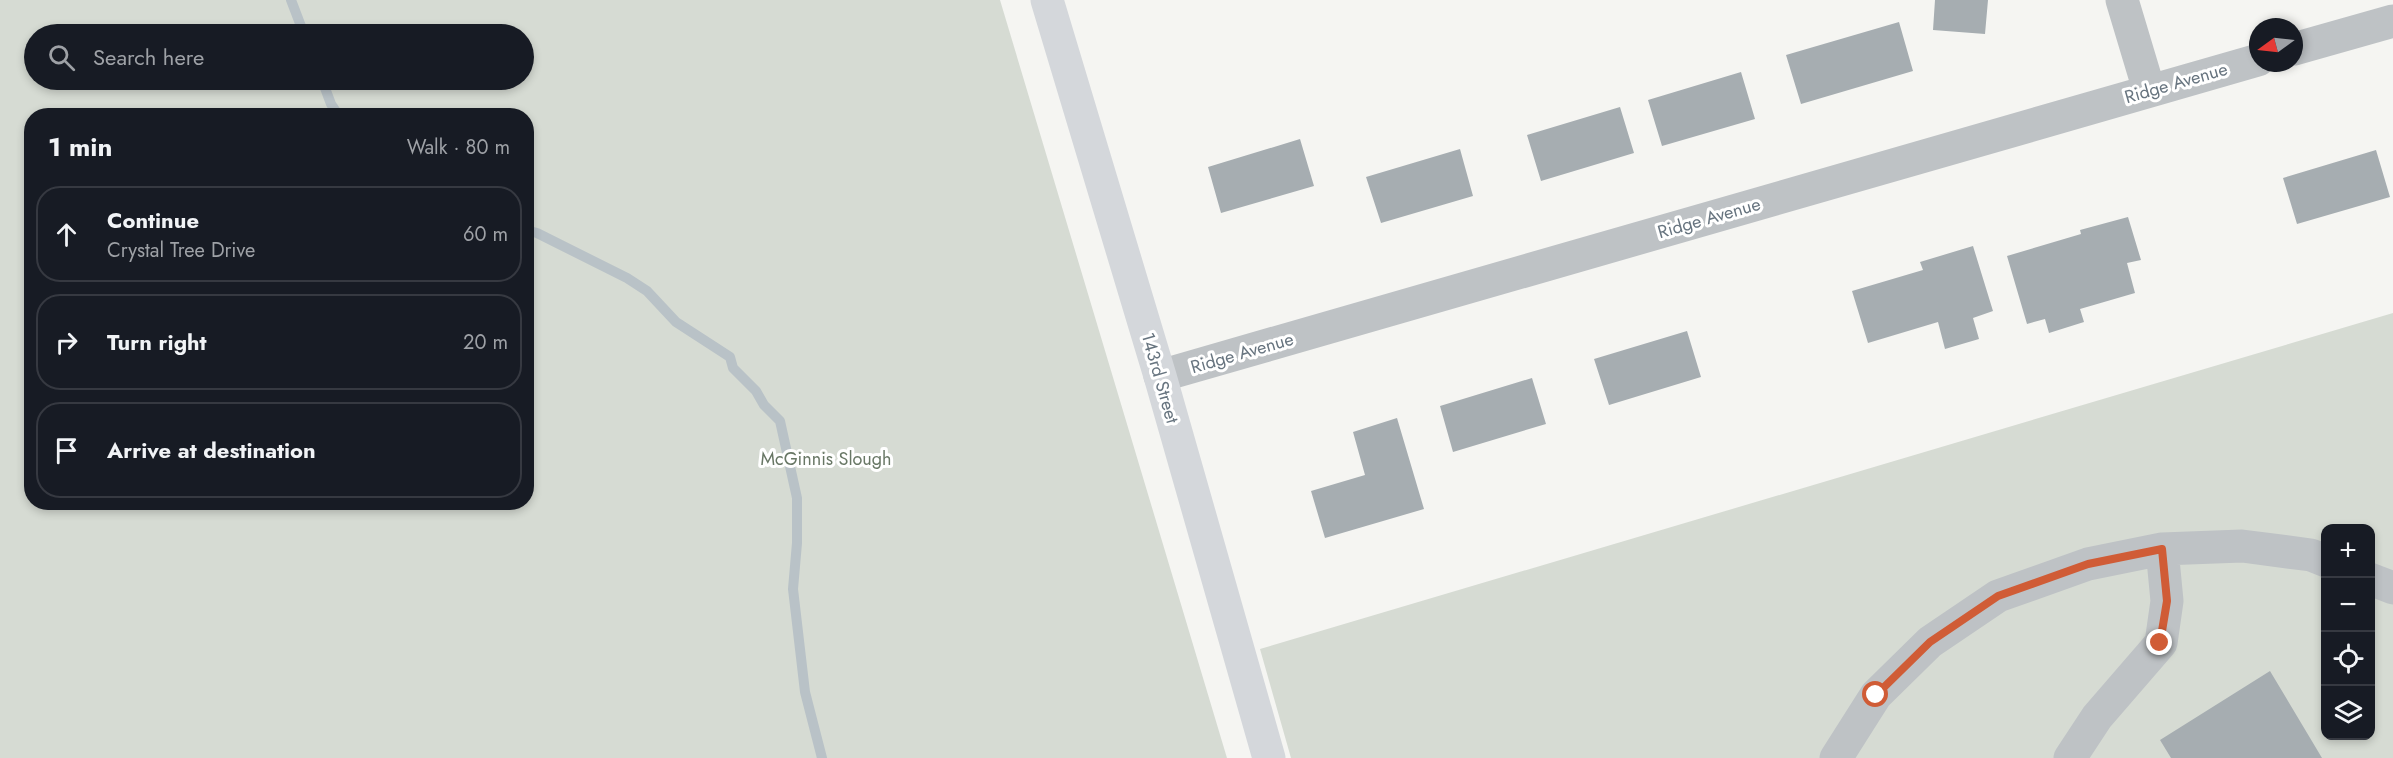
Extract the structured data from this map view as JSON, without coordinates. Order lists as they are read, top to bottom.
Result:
{
  "streets": {
    "main road": ["143rd Street"],
    "street": ["Ridge Avenue"]
  },
  "crossings": [
    ["Ridge Avenue", "143rd Street"]
  ],
  "parks": ["McGinnis Slough"],
  "north": "left",
  "page": {
    "search": "Search here",
    "heading": ["1 min", "Walk · 80 m"],
    "list": [
      ["Continue", "Crystal Tree Drive", "60 m"],
      ["Turn right", "20 m"],
      "Arrive at destination"
    ],
    "map_buttons": ["+", "−"]
  }
}
